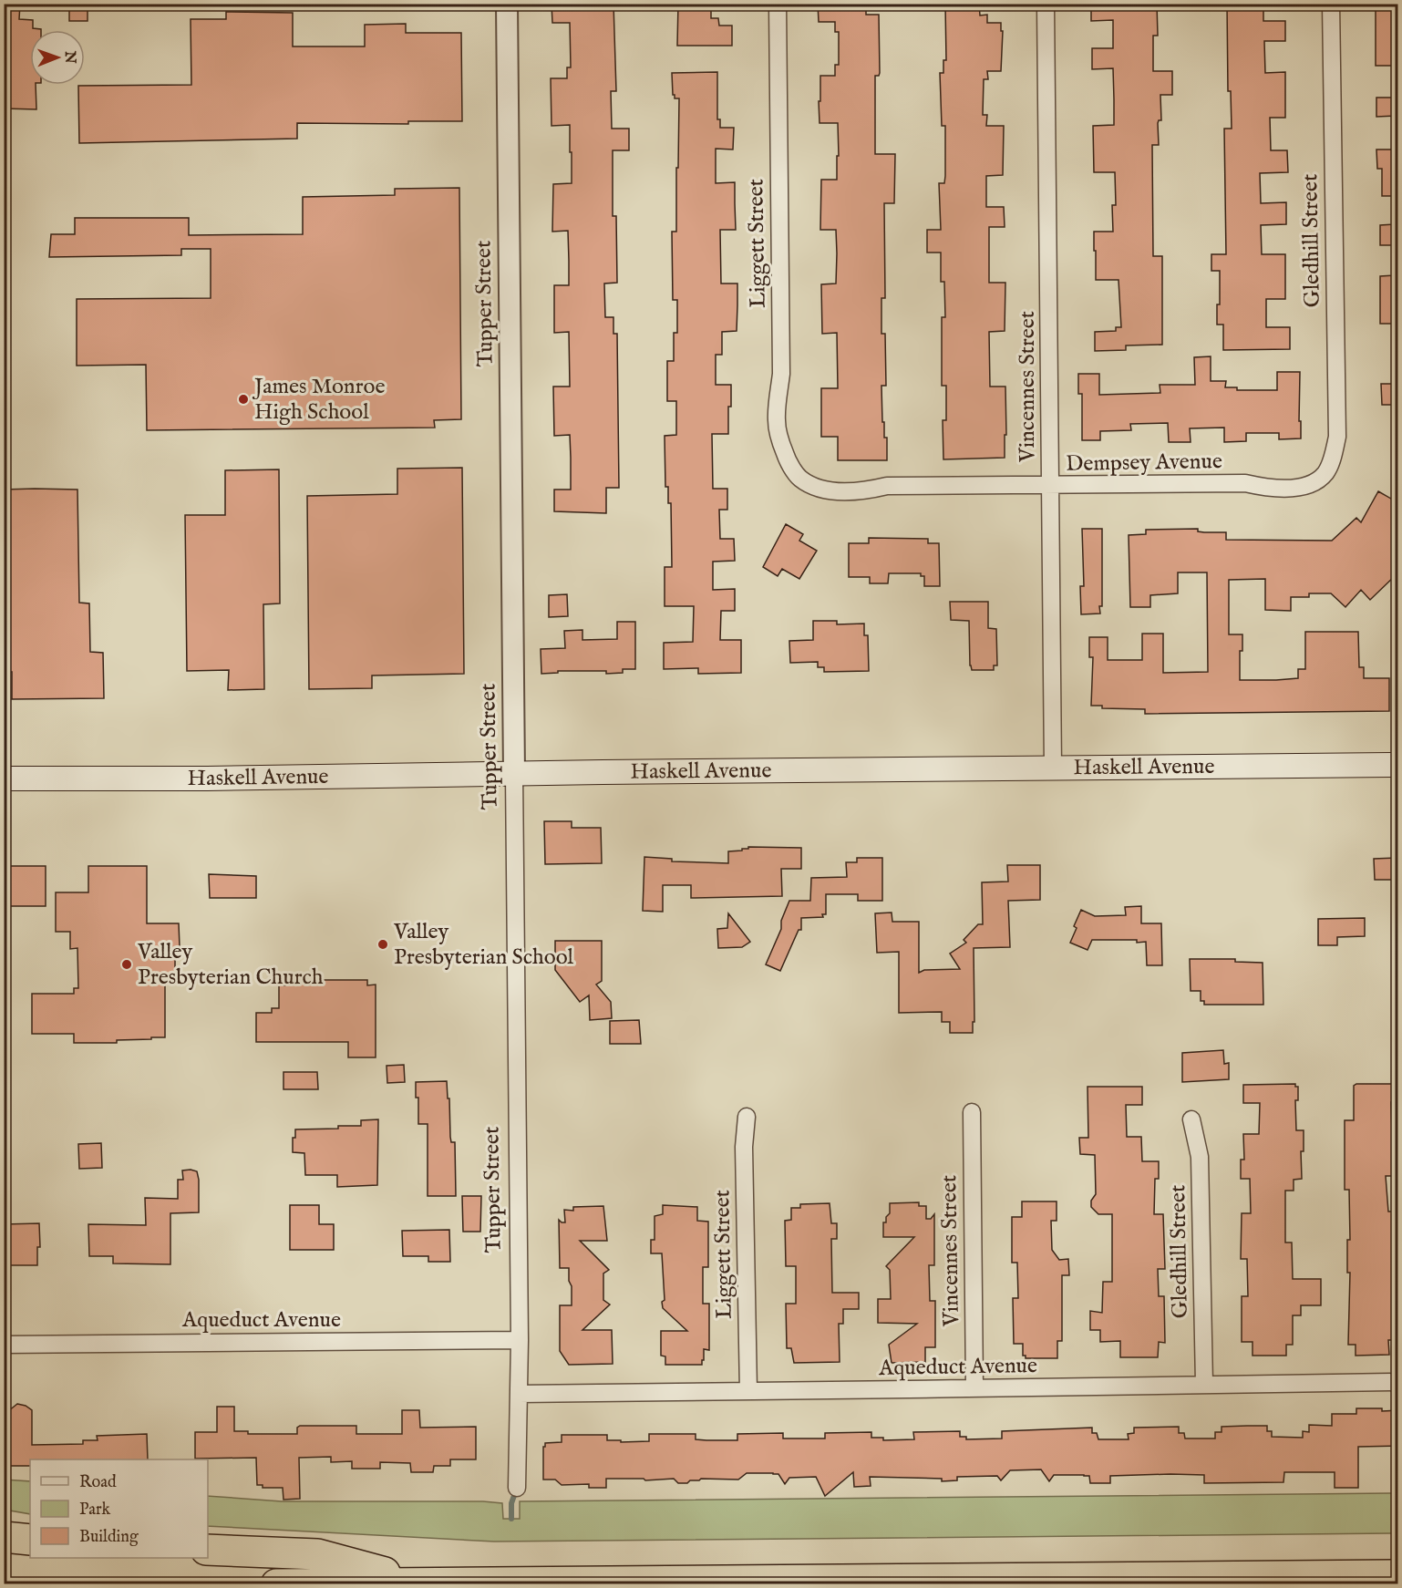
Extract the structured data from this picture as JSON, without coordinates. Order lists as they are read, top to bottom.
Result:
{
  "streets": {
    "main road": ["Haskell Avenue"],
    "street": [
      "Gledhill Street",
      "Liggett Street",
      "Tupper Street",
      "Vincennes Street",
      "Dempsey Avenue",
      "Aqueduct Avenue"
    ]
  },
  "crossings": [
    ["Gledhill Street", "Dempsey Avenue"],
    ["Gledhill Street", "Aqueduct Avenue"],
    ["Liggett Street", "Dempsey Avenue"],
    ["Liggett Street", "Aqueduct Avenue"],
    ["Tupper Street", "Haskell Avenue"],
    ["Tupper Street", "Aqueduct Avenue"],
    ["Vincennes Street", "Dempsey Avenue"],
    ["Vincennes Street", "Haskell Avenue"],
    ["Vincennes Street", "Aqueduct Avenue"]
  ],
  "places": ["James Monroe High School", "Valley Presbyterian School", "Valley Presbyterian Church"],
  "legend": ["Road", "Park", "Building"],
  "north": "right"
}
